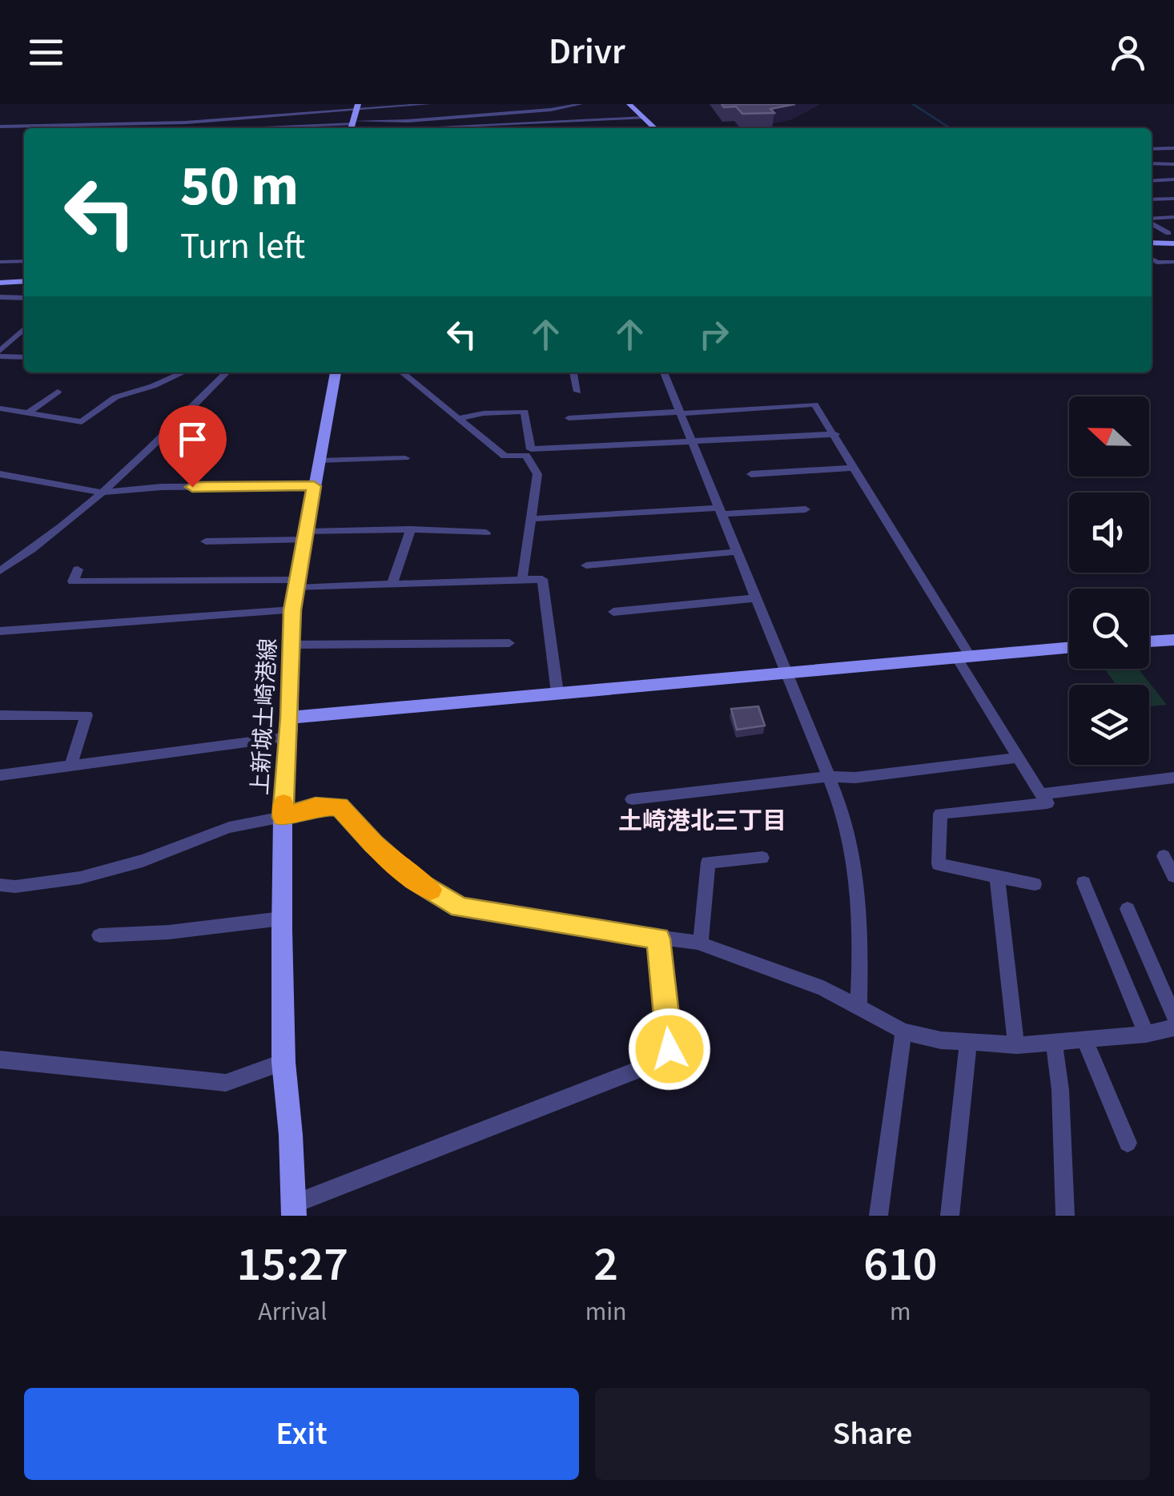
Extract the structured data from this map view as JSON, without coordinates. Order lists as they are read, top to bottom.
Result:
{
  "streets": {
    "street": ["上新城土崎港線"]
  },
  "districts": ["土崎港北三丁目"],
  "north": "left",
  "page": {
    "header": "Drivr",
    "turn": ["50 m", "Turn left"],
    "eta": [
      "15:27",
      "Arrival",
      "2",
      "min",
      "610",
      "m"
    ],
    "buttons": ["Exit", "Share"]
  }
}
